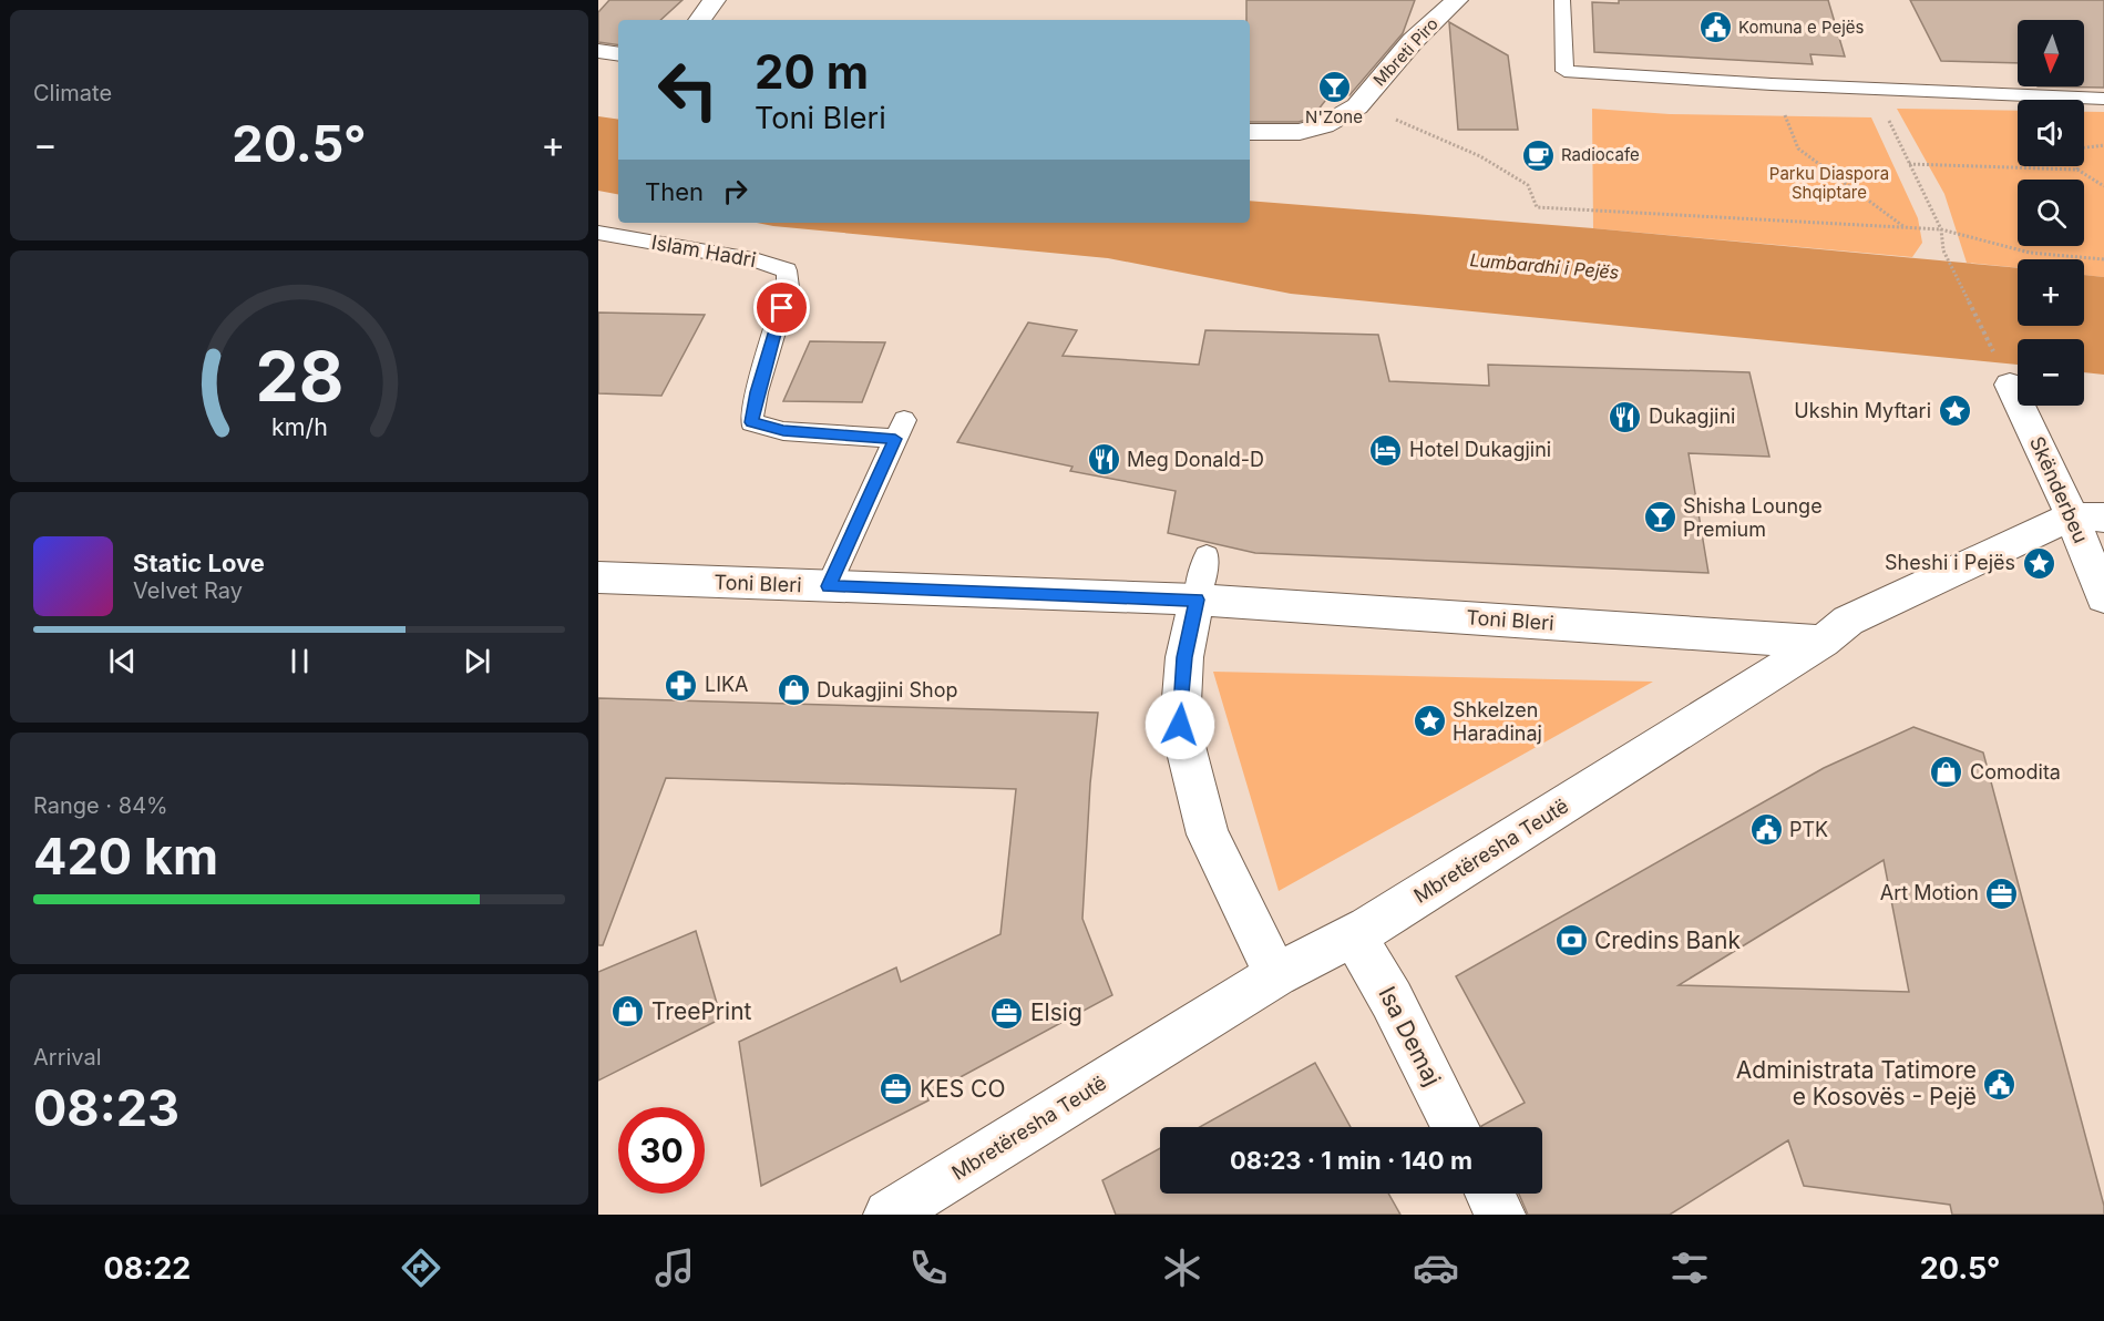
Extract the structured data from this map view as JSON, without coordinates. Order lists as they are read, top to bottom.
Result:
{
  "streets": {
    "street": [
      "Mbreti Piro",
      "Skënderbeu",
      "Toni Bleri",
      "Mbretëresha Teutë",
      "Isa Demaj"
    ],
    "lane": ["Islam Hadri"]
  },
  "crossings": [
    ["Islam Hadri", "Toni Bleri"],
    ["Skënderbeu", "Mbretëresha Teutë"],
    ["Toni Bleri", "Mbretëresha Teutë"],
    ["Mbretëresha Teutë", "Isa Demaj"]
  ],
  "water": ["Lumbardhi i Pejës"],
  "parks": ["Parku Diaspora Shqiptare"],
  "places": {
    "public building": ["Komuna e Pejës", "PTK", "Administrata Tatimore e Kosovës - Pejë"],
    "bar": ["N'Zone", "Shisha Lounge Premium"],
    "cafe": ["Radiocafe"],
    "place": ["Ukshin Myftari", "Sheshi i Pejës", "Shkelzen Haradinaj"],
    "restaurant": ["Dukagjini", "Meg Donald-D"],
    "hotel": ["Hotel Dukagjini"],
    "pharmacy": ["LIKA"],
    "shop": ["Dukagjini Shop", "Comodita", "TreePrint"],
    "office": ["Art Motion", "Elsig", "KES CO"],
    "bank": ["Credins Bank"]
  },
  "north": "bottom",
  "page": {
    "tile": [
      "Climate",
      ["Range · 84%", "420 km"],
      ["Arrival", "08:23"]
    ],
    "map_buttons": ["+", "−"],
    "turn": ["20 m", "Toni Bleri"],
    "heat": ["−", "20.5°", "+"],
    "then": "Then",
    "song": ["Static Love", "Velvet Ray"],
    "limit": "30",
    "trip": "08:23 · 1 min · 140 m",
    "tabs": ["08:22", "20.5°"],
    "gauge": ["28", "km/h"]
  }
}
